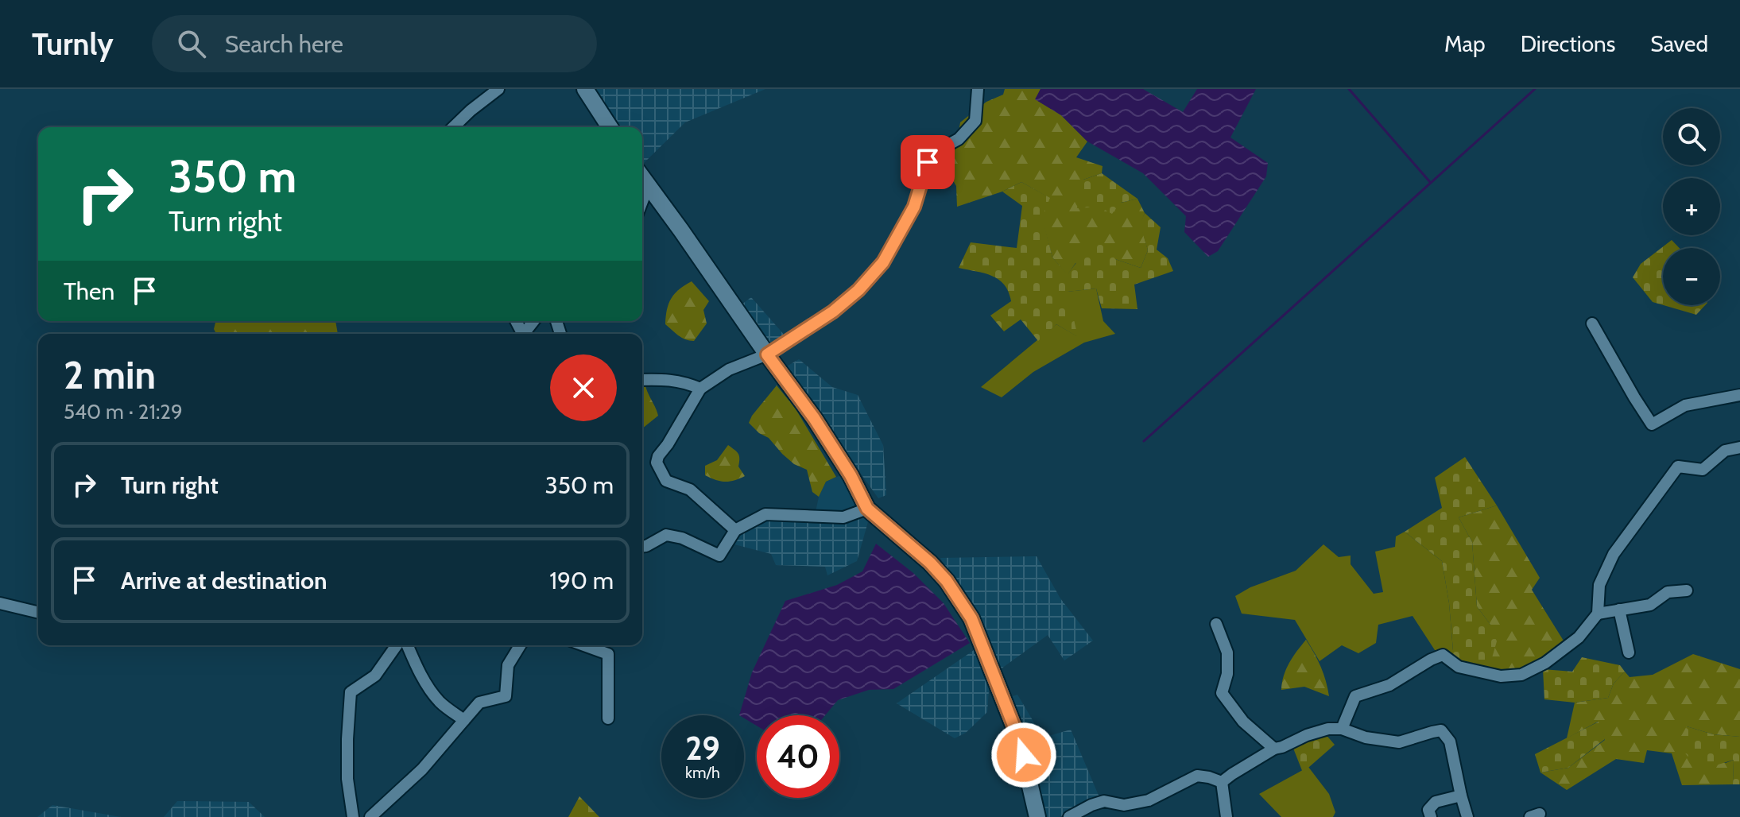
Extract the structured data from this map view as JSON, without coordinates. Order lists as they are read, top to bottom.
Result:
{
  "page": {
    "header": "Turnly",
    "search": "Search here",
    "nav": ["Map", "Directions", "Saved"],
    "map_buttons": ["+", "−"],
    "turn": ["350 m", "Turn right"],
    "then": "Then",
    "heading": ["2 min", "540 m · 21:29"],
    "list": [
      {
        "name": "Turn right",
        "value": "350 m"
      },
      {
        "name": "Arrive at destination",
        "value": "190 m"
      }
    ],
    "speed": "29 km/h",
    "limit": "40"
  }
}
